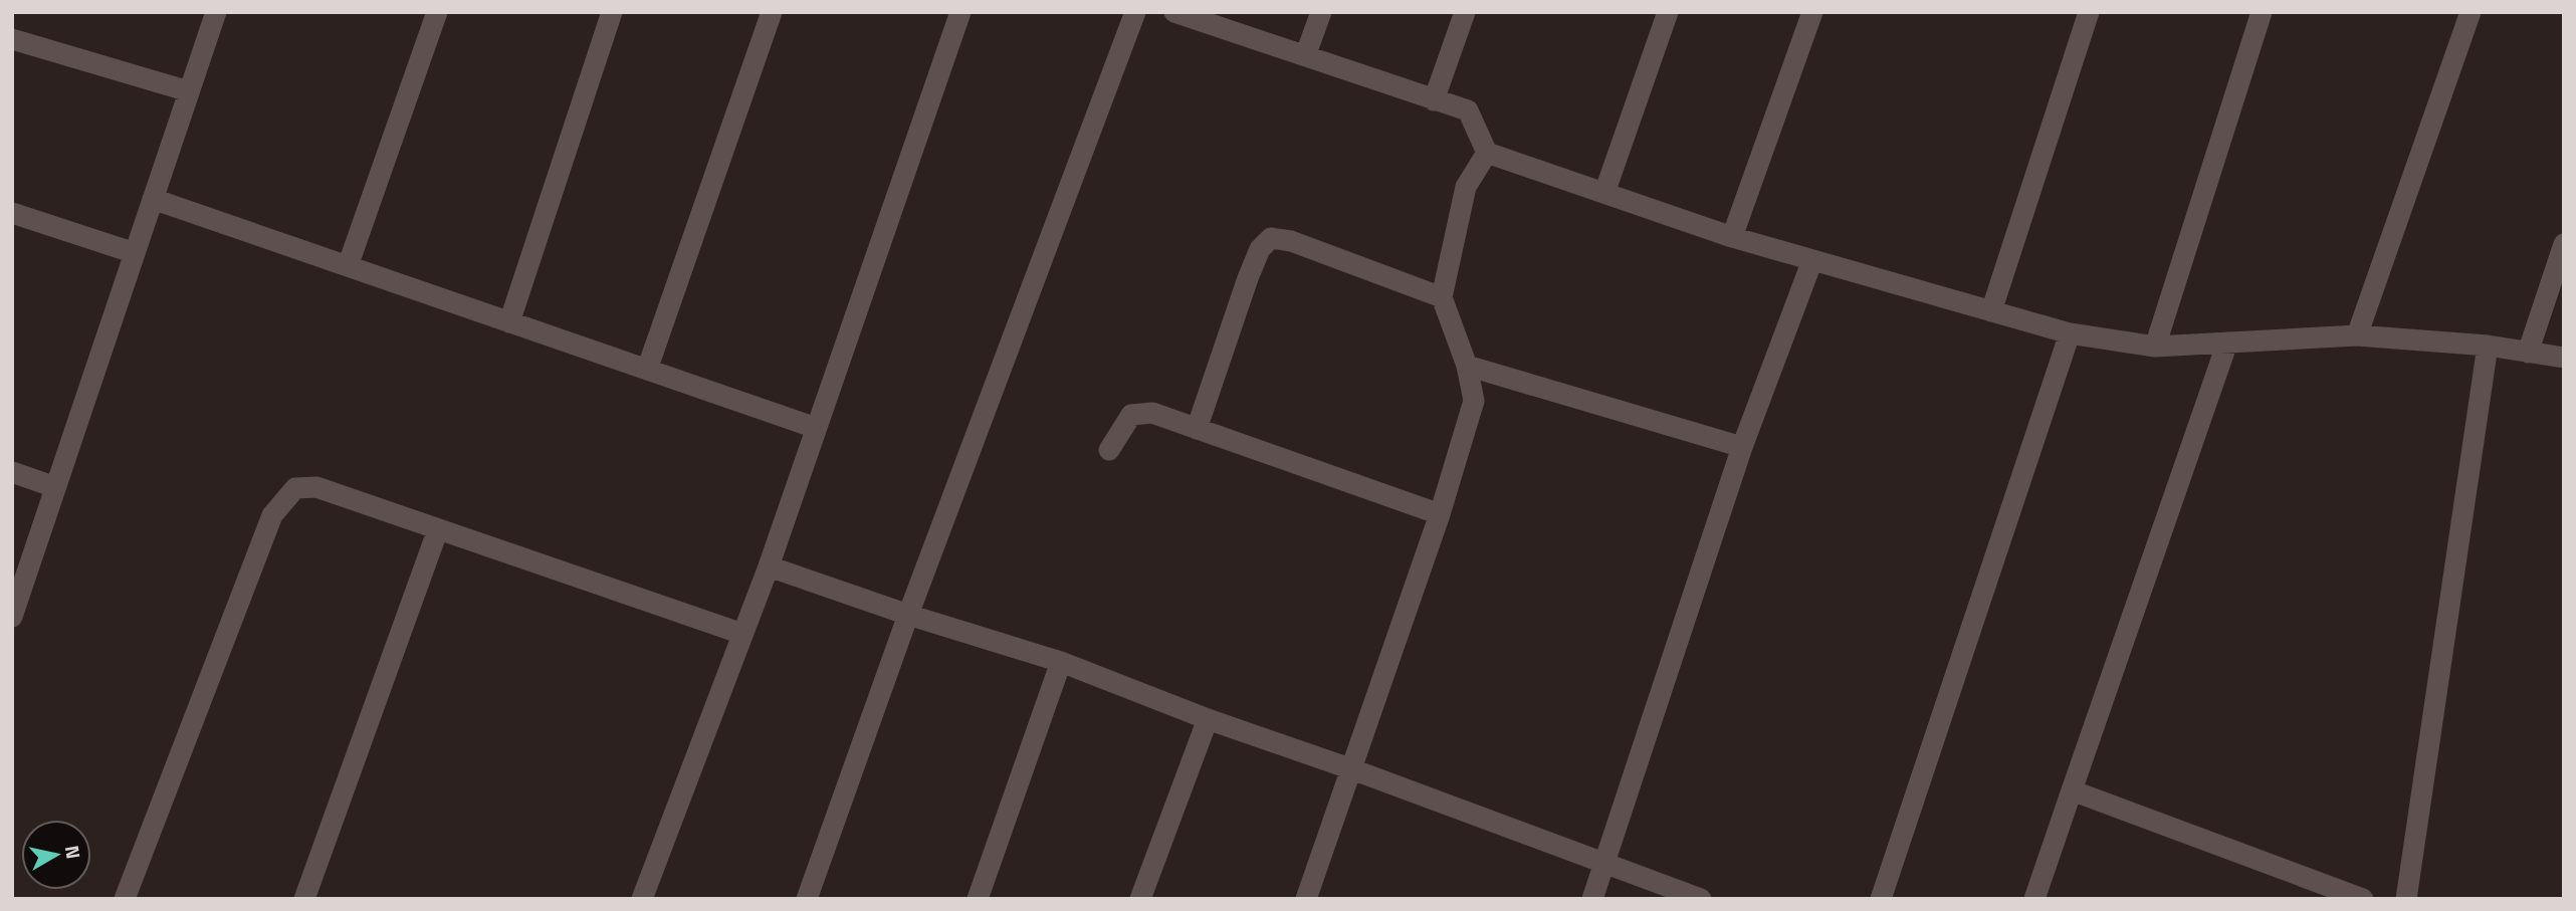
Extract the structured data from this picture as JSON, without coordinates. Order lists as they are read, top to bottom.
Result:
{
  "north": "right"
}
